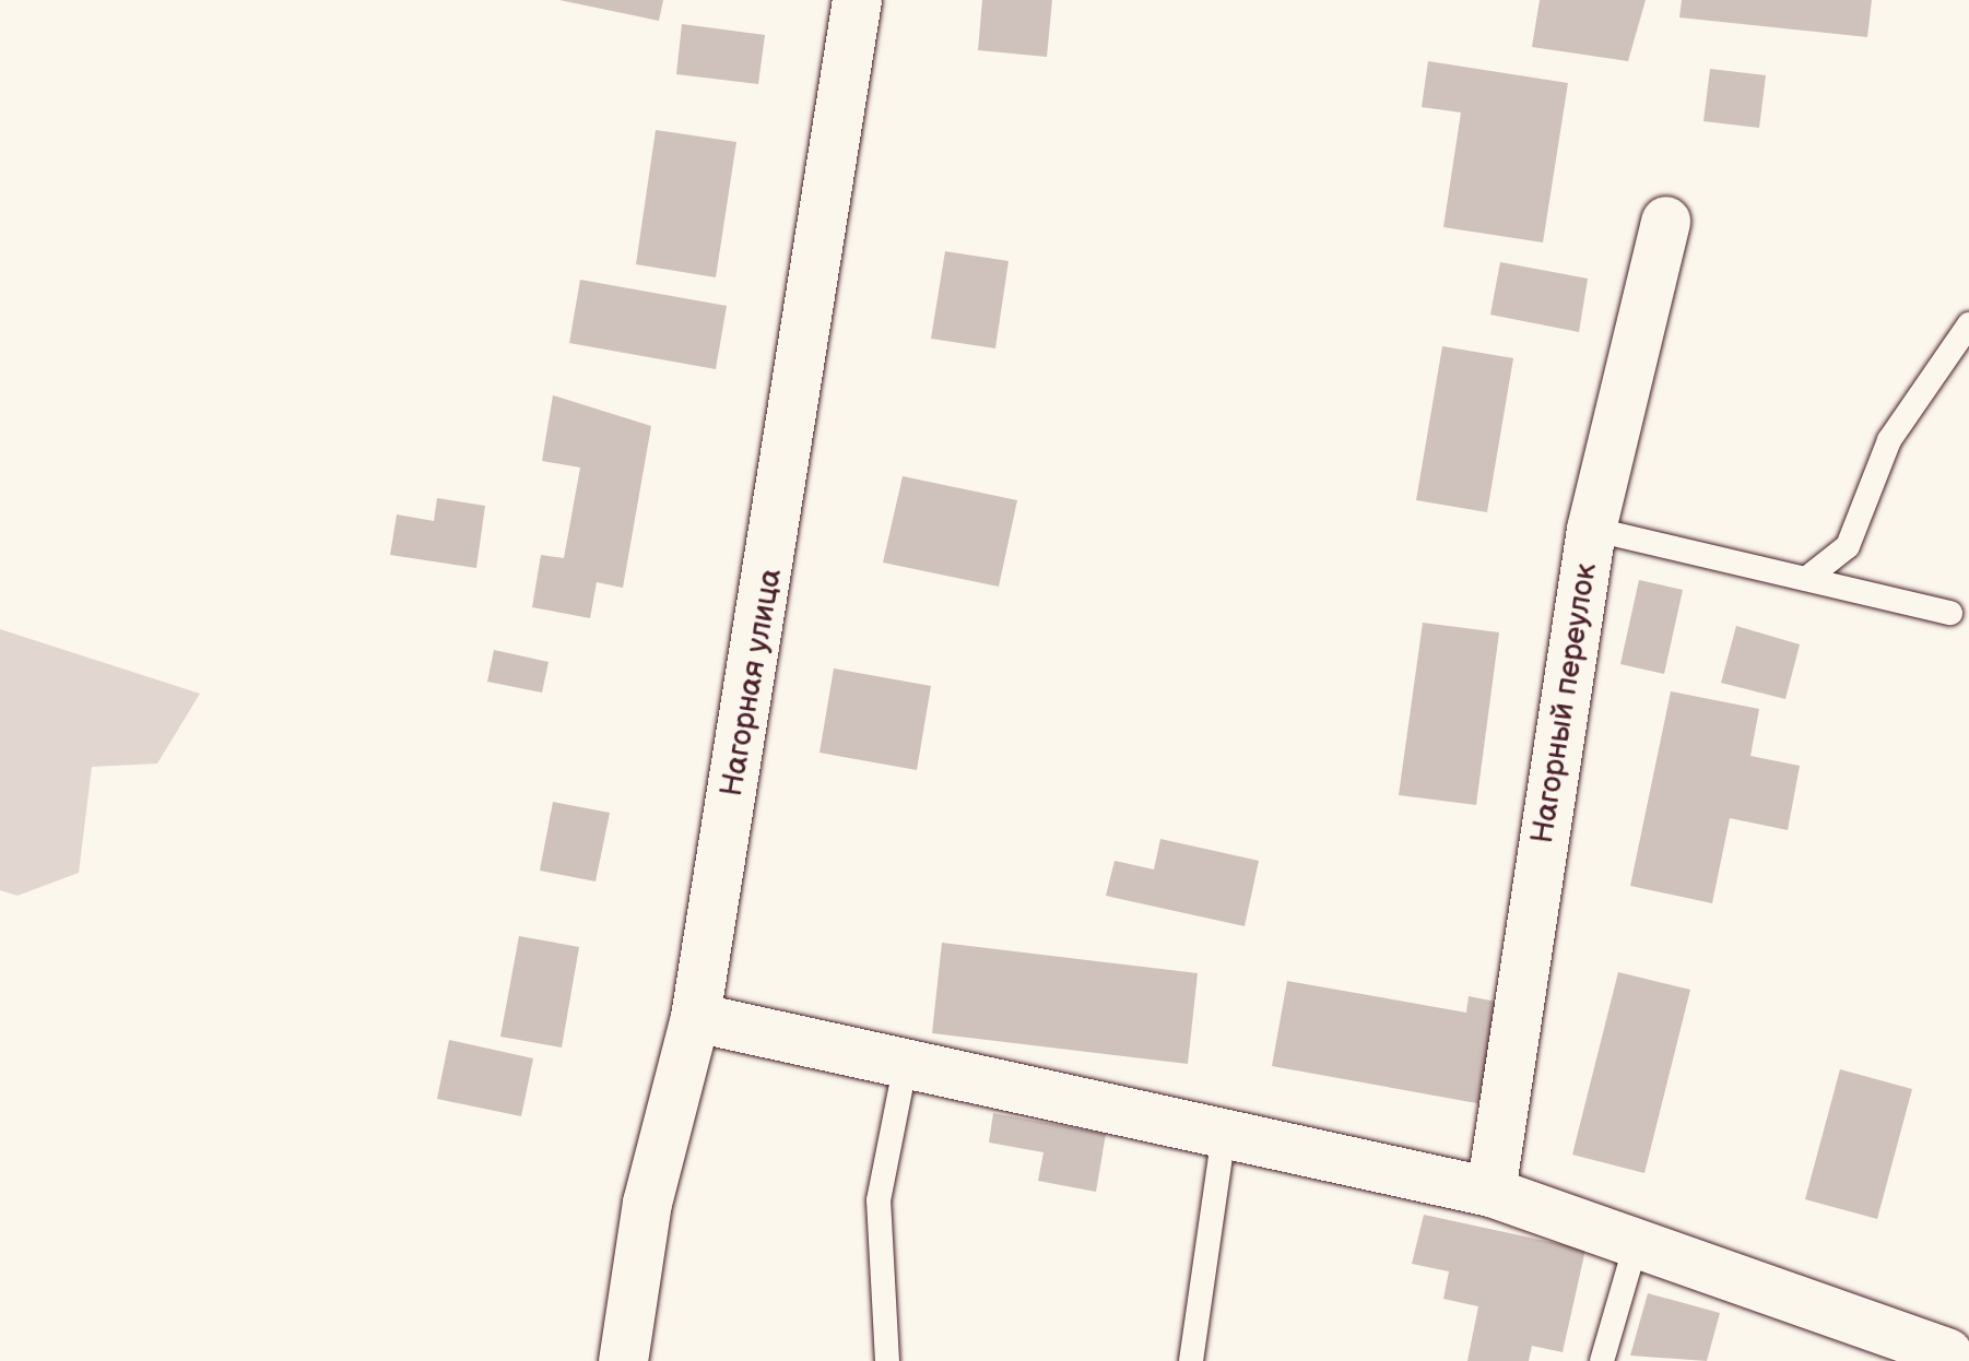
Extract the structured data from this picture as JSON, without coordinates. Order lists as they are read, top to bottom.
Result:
{
  "streets": {
    "street": ["Нагорная улица", "Нагорный переулок"]
  }
}
